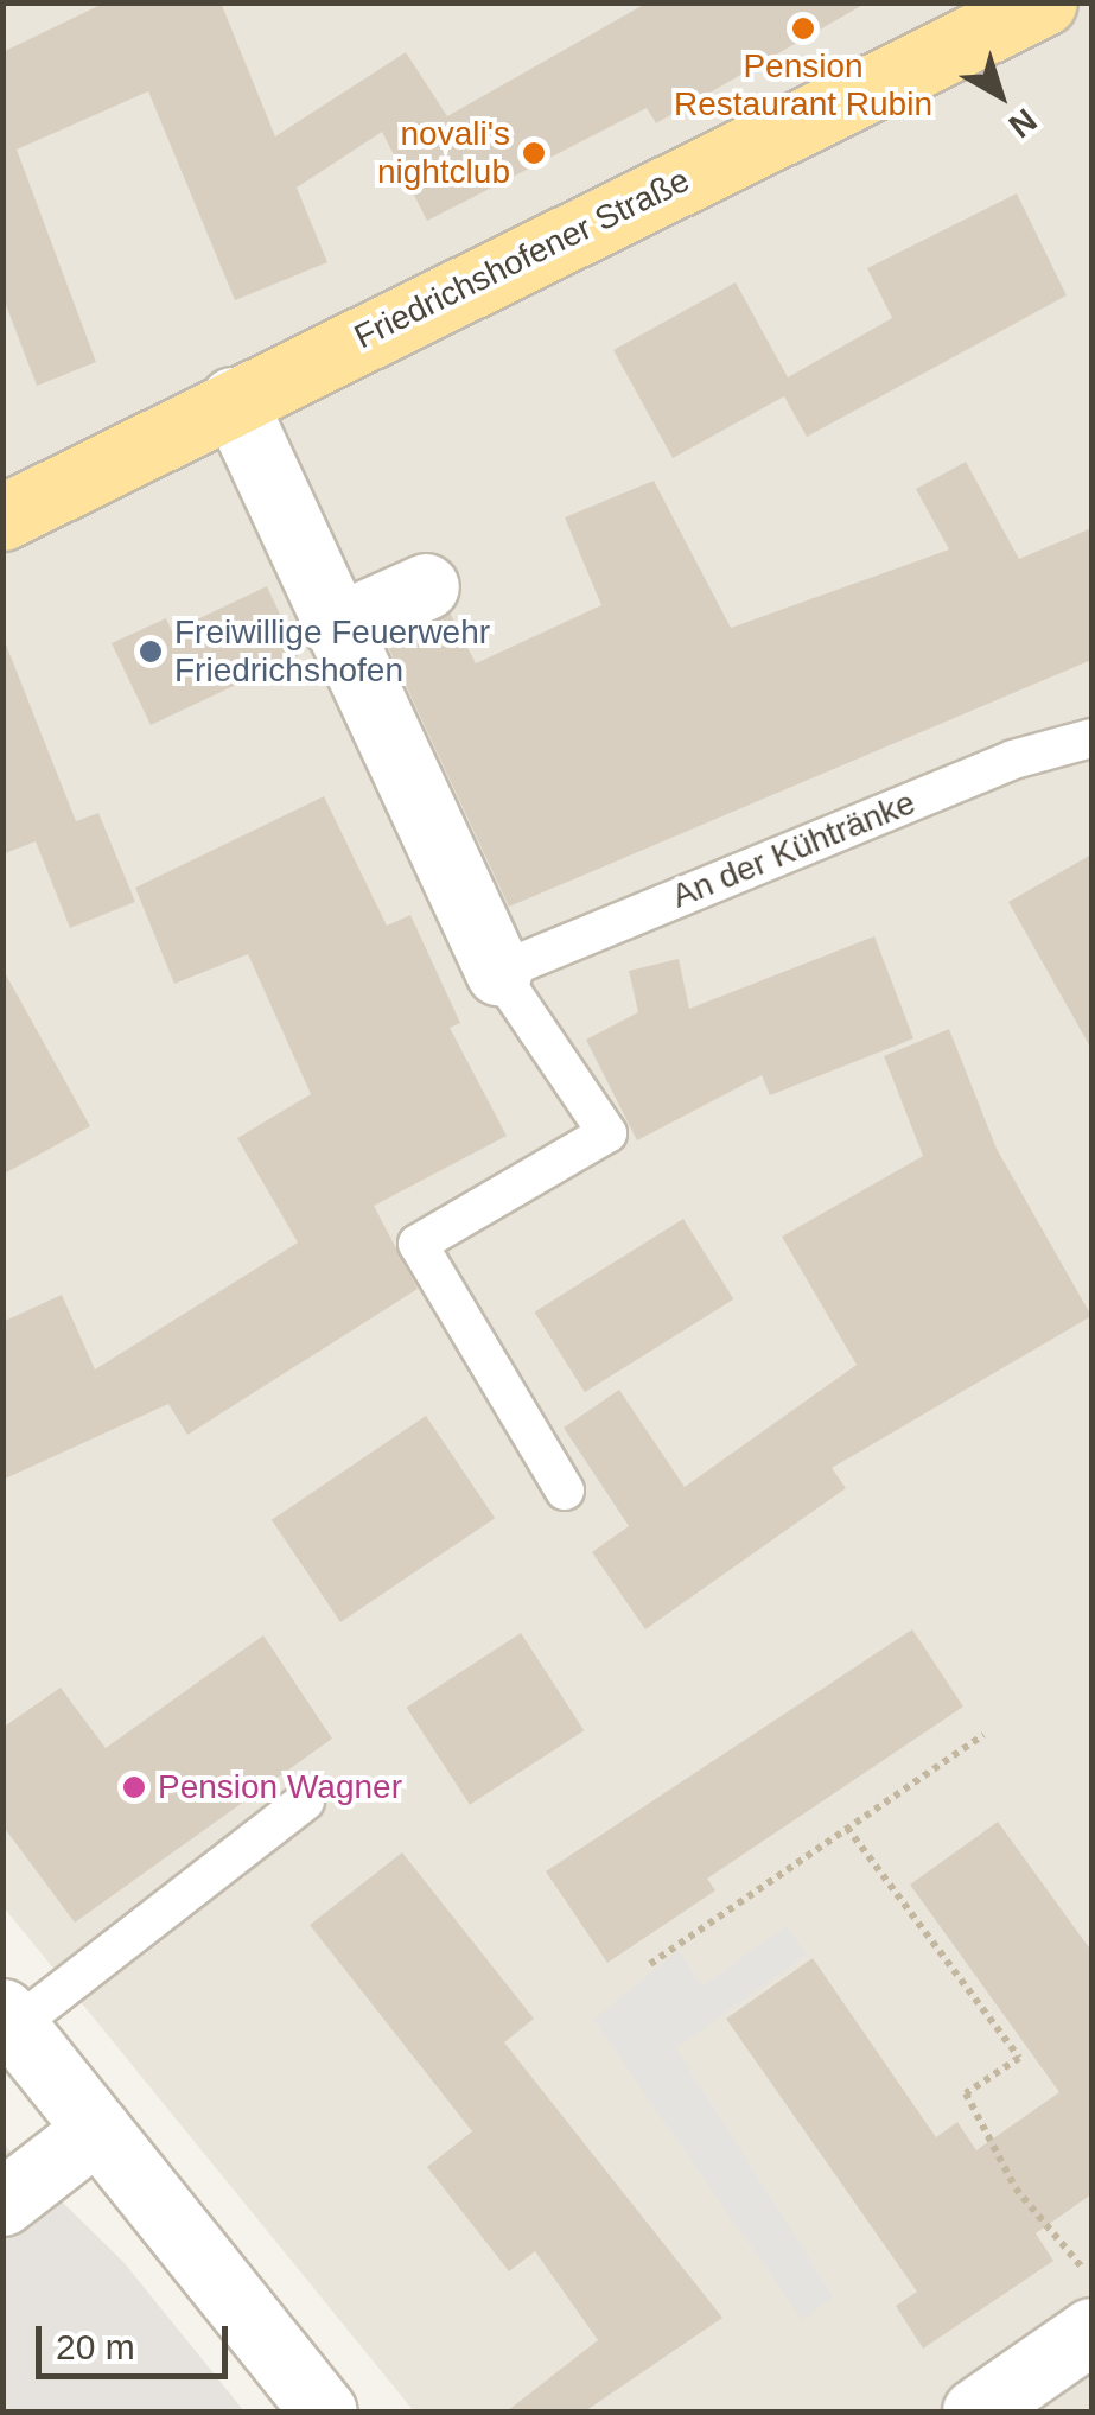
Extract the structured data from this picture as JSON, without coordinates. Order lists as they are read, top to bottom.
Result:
{
  "streets": {
    "main road": ["Friedrichshofener Straße"],
    "lane": ["An der Kühtränke"]
  },
  "places": [
    "Pension Restaurant Rubin",
    "novali's nightclub",
    "Freiwillige Feuerwehr Friedrichshofen",
    "Pension Wagner"
  ],
  "scale_bar": "20 m",
  "north": "bottom right"
}
